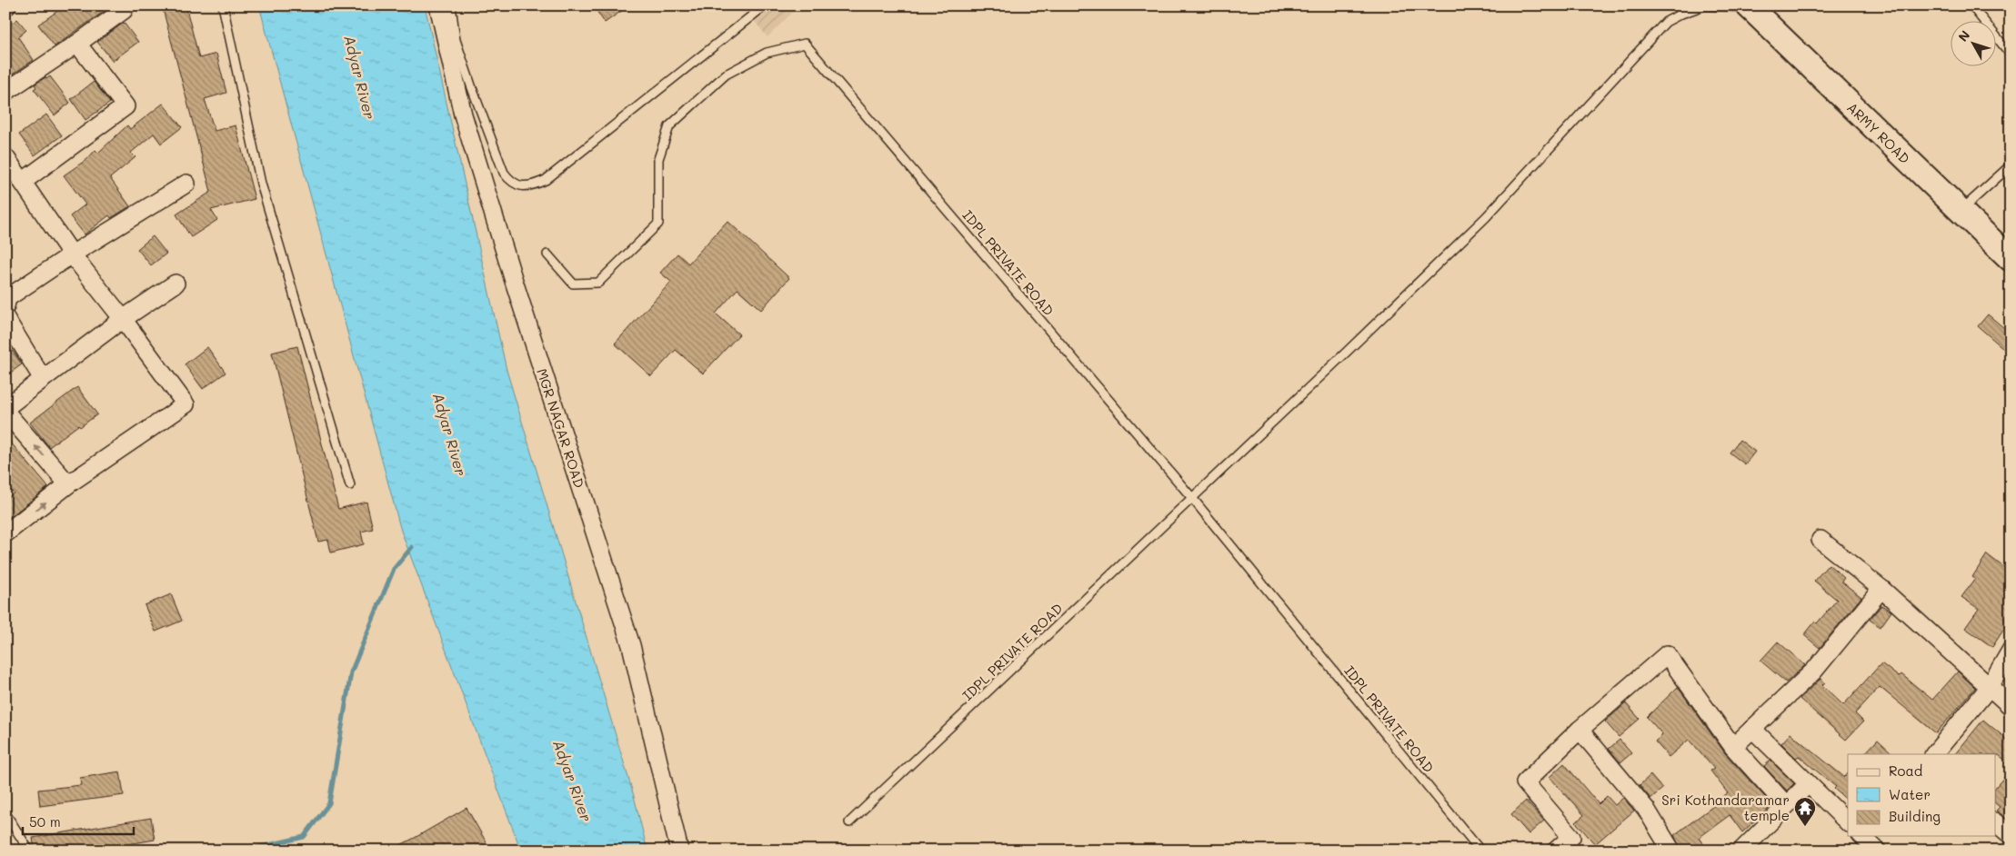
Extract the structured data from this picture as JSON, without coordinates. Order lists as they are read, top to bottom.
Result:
{
  "streets": {
    "street": ["ARMY ROAD", "MGR NAGAR ROAD"],
    "lane": ["IDPL PRIVATE ROAD"]
  },
  "water": ["Adyar River"],
  "places": {
    "temple": ["Sri Kothandaramar temple"]
  },
  "legend": ["Road", "Water", "Building"],
  "scale_bar": "50 m",
  "north": "top left"
}
